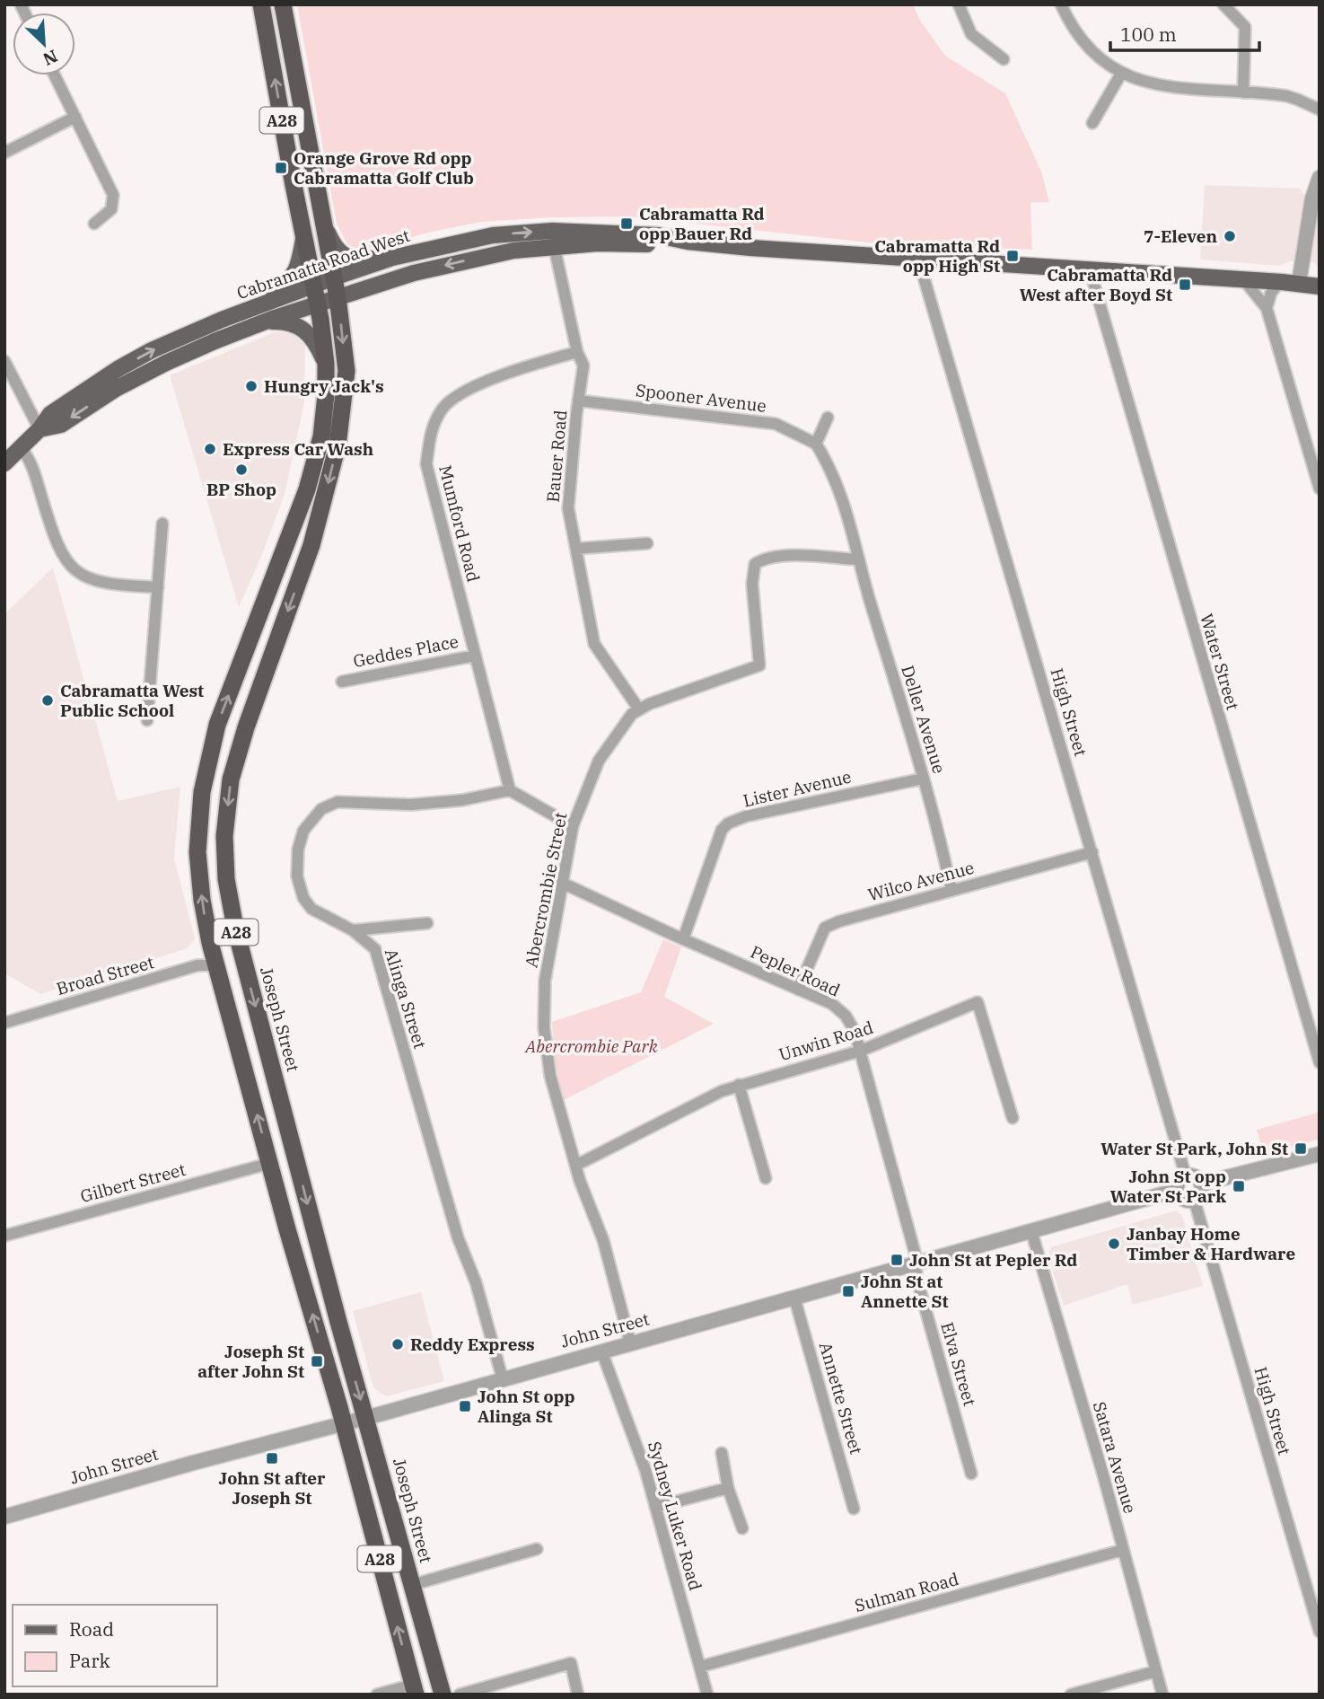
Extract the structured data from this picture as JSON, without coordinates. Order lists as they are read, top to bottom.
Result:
{
  "streets": {
    "highway": ["A28", "Joseph Street"],
    "main road": ["Cabramatta Road West"],
    "street": [
      "Spooner Avenue",
      "Bauer Road",
      "Mumford Road",
      "Geddes Place",
      "Water Street",
      "High Street",
      "Deller Avenue",
      "Lister Avenue",
      "Wilco Avenue",
      "Abercrombie Street",
      "Pepler Road",
      "Broad Street",
      "Alinga Street",
      "Unwin Road",
      "Gilbert Street",
      "John Street",
      "Elva Street",
      "Annette Street",
      "Satara Avenue",
      "Sydney Luker Road",
      "Sulman Road"
    ]
  },
  "crossings": [
    ["A28", "Cabramatta Road West"],
    ["A28", "Broad Street"],
    ["A28", "Joseph Street"],
    ["A28", "Gilbert Street"],
    ["A28", "John Street"],
    ["Cabramatta Road West", "Bauer Road"],
    ["Cabramatta Road West", "Water Street"],
    ["Cabramatta Road West", "High Street"],
    ["Cabramatta Road West", "Joseph Street"],
    ["Spooner Avenue", "Bauer Road"],
    ["Bauer Road", "Mumford Road"],
    ["Bauer Road", "Abercrombie Street"],
    ["Mumford Road", "Geddes Place"],
    ["Mumford Road", "Alinga Street"],
    ["High Street", "Wilco Avenue"],
    ["High Street", "John Street"],
    ["Deller Avenue", "Lister Avenue"],
    ["Deller Avenue", "Wilco Avenue"],
    ["Deller Avenue", "Abercrombie Street"],
    ["Lister Avenue", "Pepler Road"],
    ["Wilco Avenue", "Pepler Road"],
    ["Abercrombie Street", "Pepler Road"],
    ["Abercrombie Street", "Unwin Road"],
    ["Abercrombie Street", "John Street"],
    ["Pepler Road", "Unwin Road"],
    ["Pepler Road", "John Street"],
    ["Pepler Road", "Elva Street"],
    ["Alinga Street", "John Street"],
    ["Joseph Street", "John Street"],
    ["John Street", "Elva Street"],
    ["John Street", "Annette Street"],
    ["John Street", "Satara Avenue"],
    ["John Street", "Sydney Luker Road"],
    ["Satara Avenue", "Sulman Road"],
    ["Sydney Luker Road", "Sulman Road"]
  ],
  "parks": ["Abercrombie Park"],
  "places": {
    "transit": [
      "Orange Grove Rd opp Cabramatta Golf Club",
      "Cabramatta Rd opp Bauer Rd",
      "Cabramatta Rd opp High St",
      "Cabramatta Rd West after Boyd St",
      "Water St Park, John St",
      "John St opp Water St Park",
      "John St at Pepler Rd",
      "John St at Annette St",
      "Joseph St after John St",
      "John St opp Alinga St",
      "John St after Joseph St"
    ],
    "other": [
      "7-Eleven",
      "Hungry Jack's",
      "Express Car Wash",
      "BP Shop",
      "Cabramatta West Public School",
      "Janbay Home Timber & Hardware",
      "Reddy Express"
    ]
  },
  "legend": ["Road", "Park"],
  "scale_bar": "100 m",
  "north": "bottom right"
}
